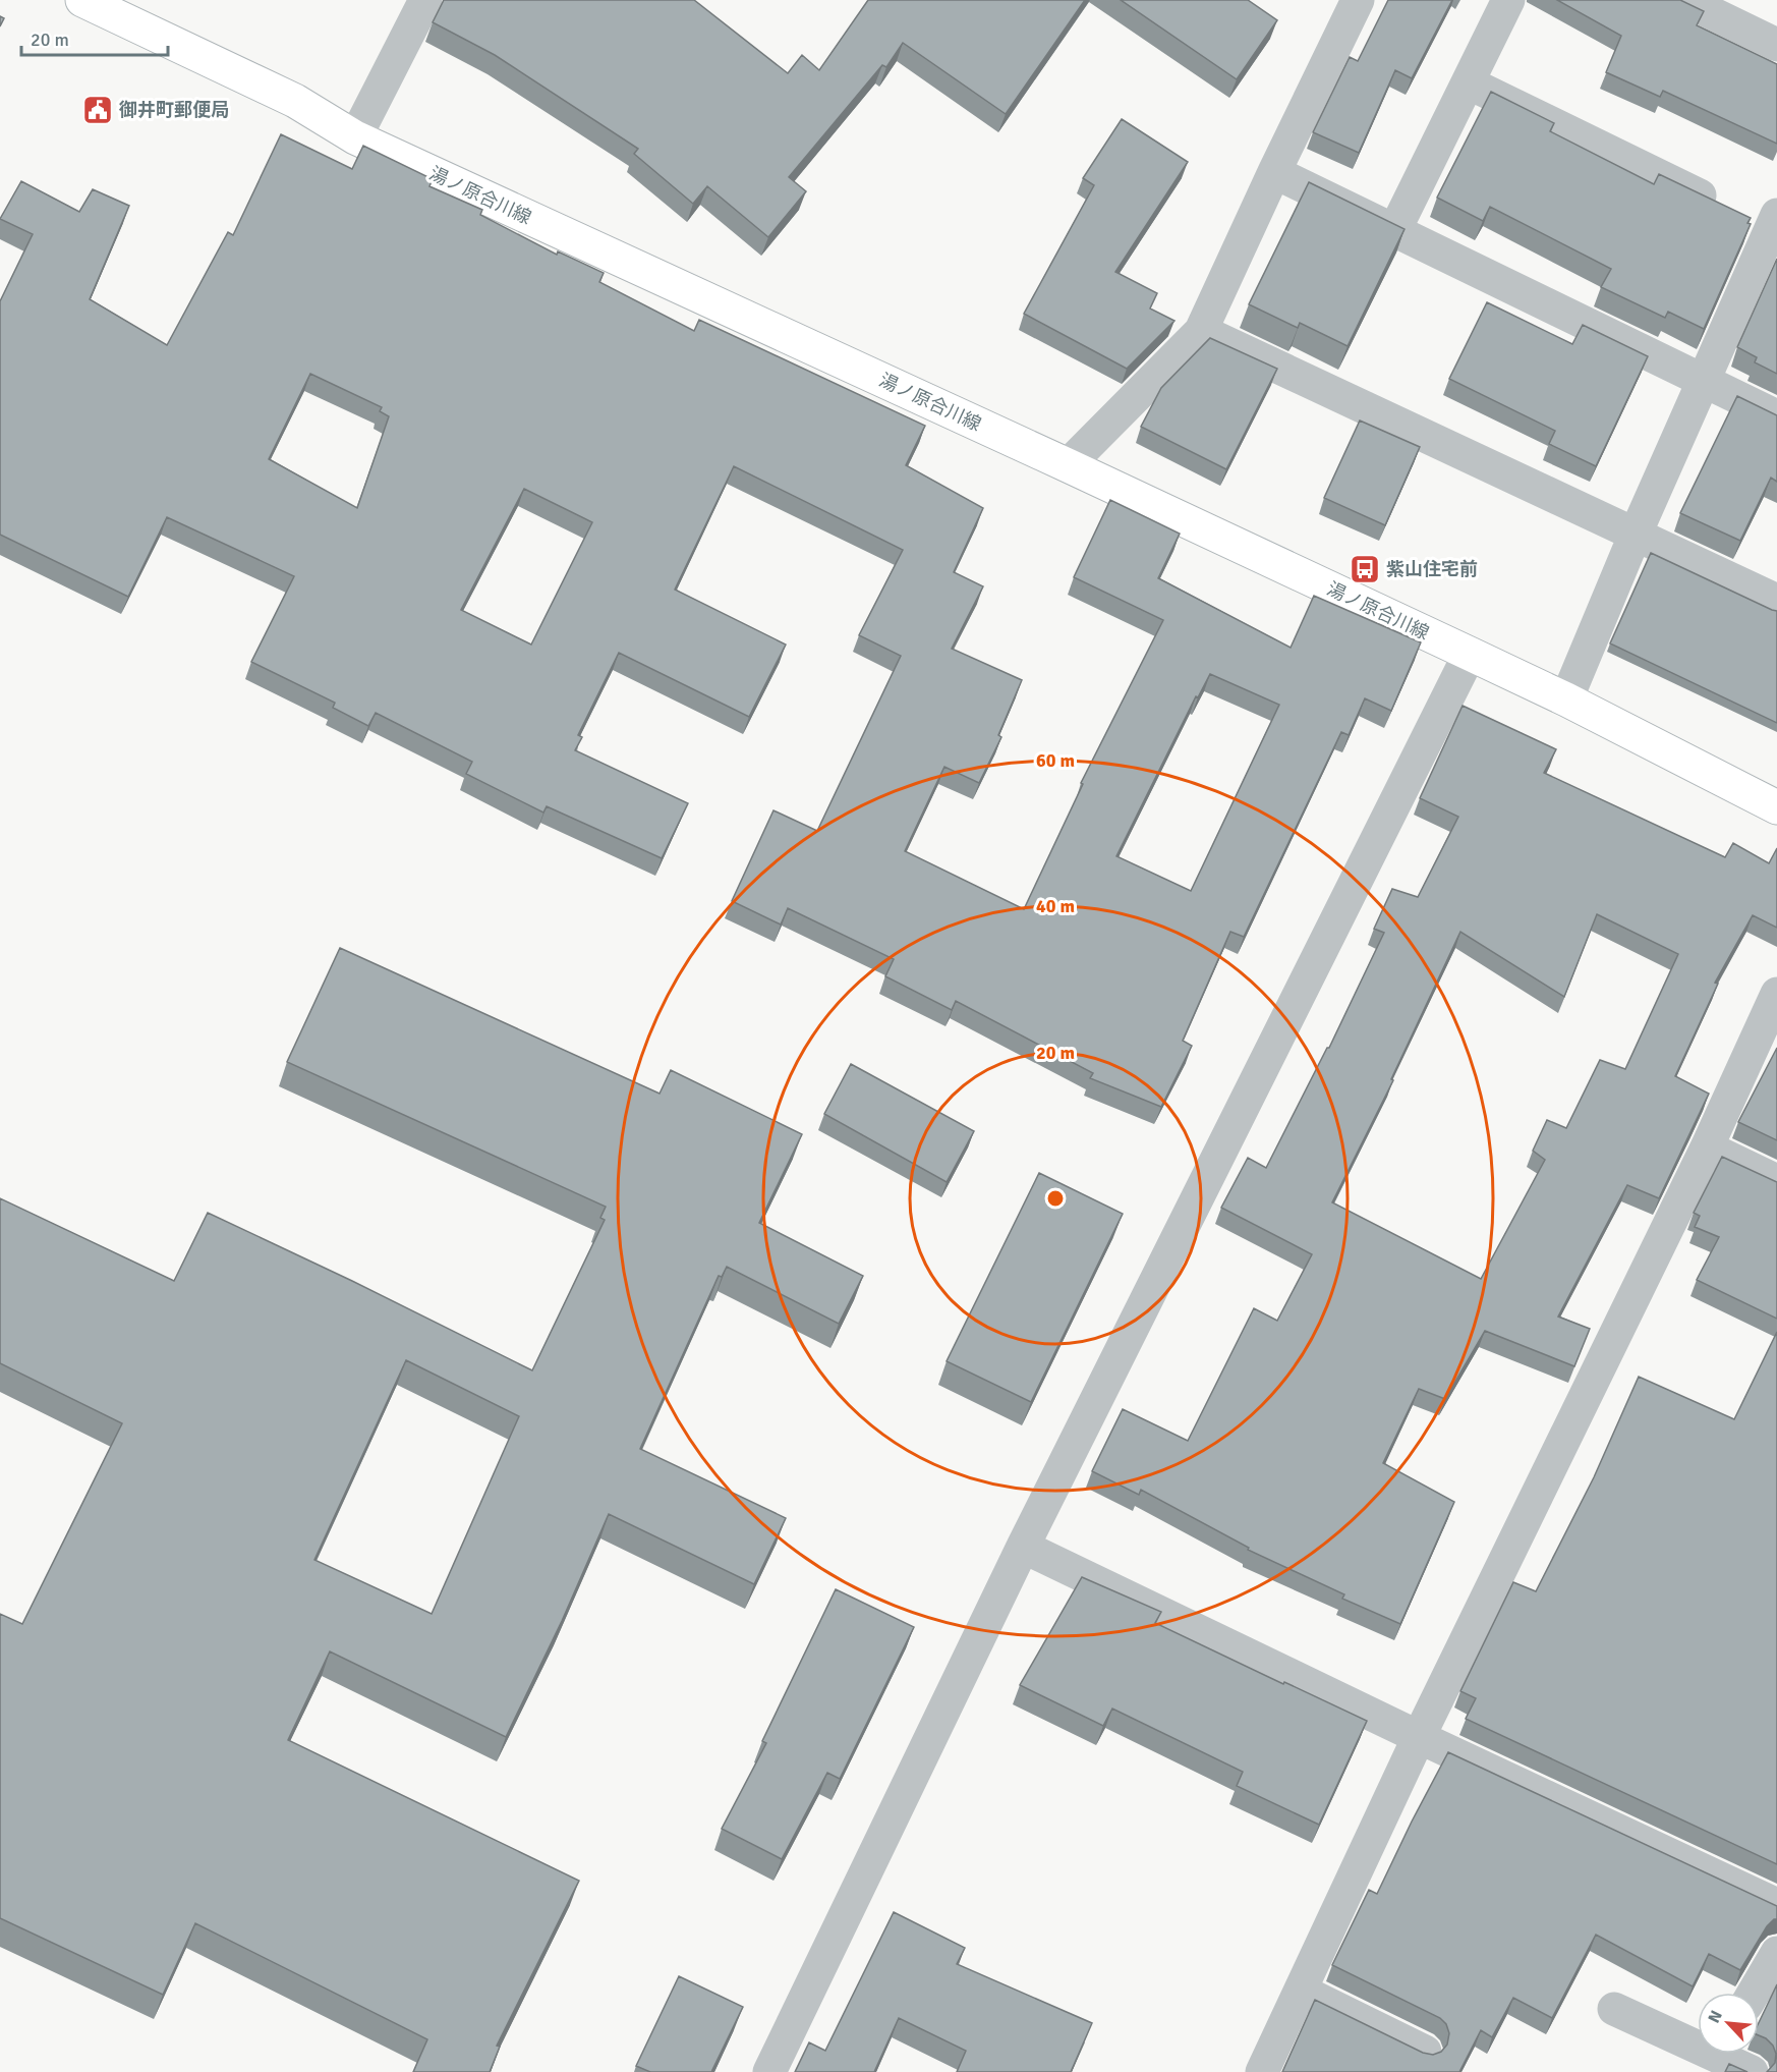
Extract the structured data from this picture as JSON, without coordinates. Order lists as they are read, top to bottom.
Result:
{
  "streets": {
    "main road": ["湯ノ原合川線"]
  },
  "places": {
    "public building": ["御井町郵便局"],
    "bus stop": ["紫山住宅前"]
  },
  "scale_bar": "20 m",
  "north": "top left",
  "rings": ["60 m", "40 m", "20 m"]
}
